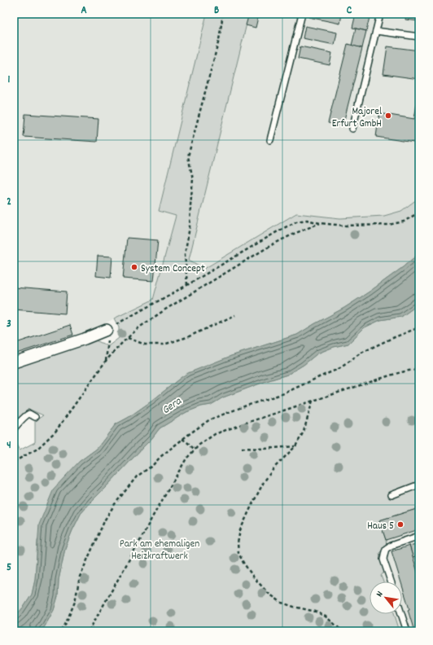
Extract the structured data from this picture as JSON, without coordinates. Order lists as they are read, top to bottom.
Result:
{
  "water": ["Gera"],
  "parks": ["Park am ehemaligen Heizkraftwerk"],
  "places": ["Majorel Erfurt GmbH", "System Concept", "Haus 5"],
  "north": "top left",
  "grid": {
    "columns": ["A", "B", "C"],
    "rows": [
      "1",
      "2",
      "3",
      "4",
      "5"
    ]
  }
}
